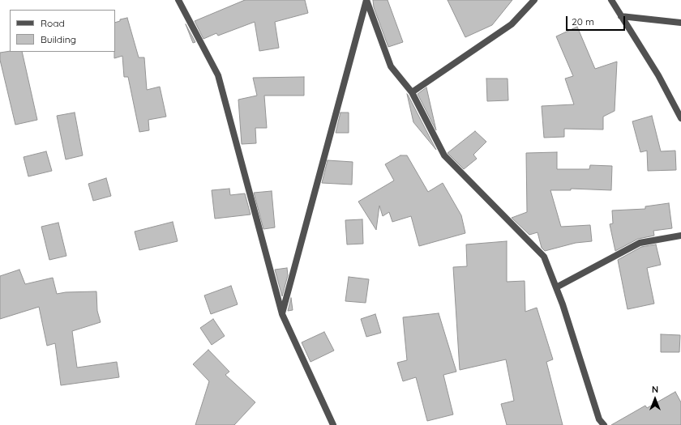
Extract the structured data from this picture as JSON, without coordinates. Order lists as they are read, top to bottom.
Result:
{
  "legend": ["Road", "Building"],
  "scale_bar": "20 m",
  "north": "top"
}
